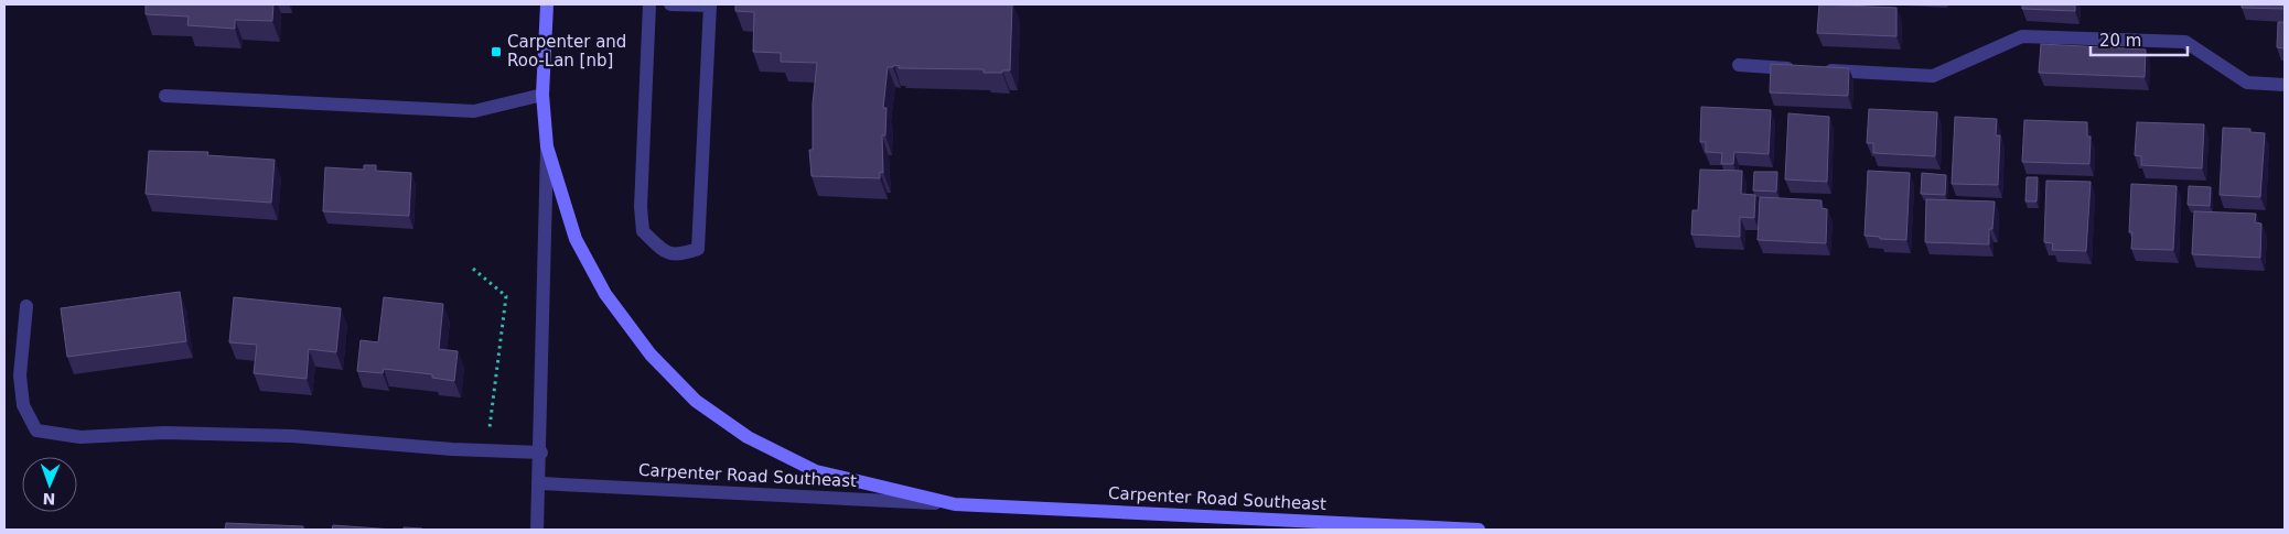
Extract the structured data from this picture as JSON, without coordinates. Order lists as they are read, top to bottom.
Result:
{
  "streets": {
    "street": ["Carpenter Road Southeast"]
  },
  "places": {
    "transit": ["Carpenter and Roo-Lan [nb]"]
  },
  "scale_bar": "20 m",
  "north": "bottom"
}
